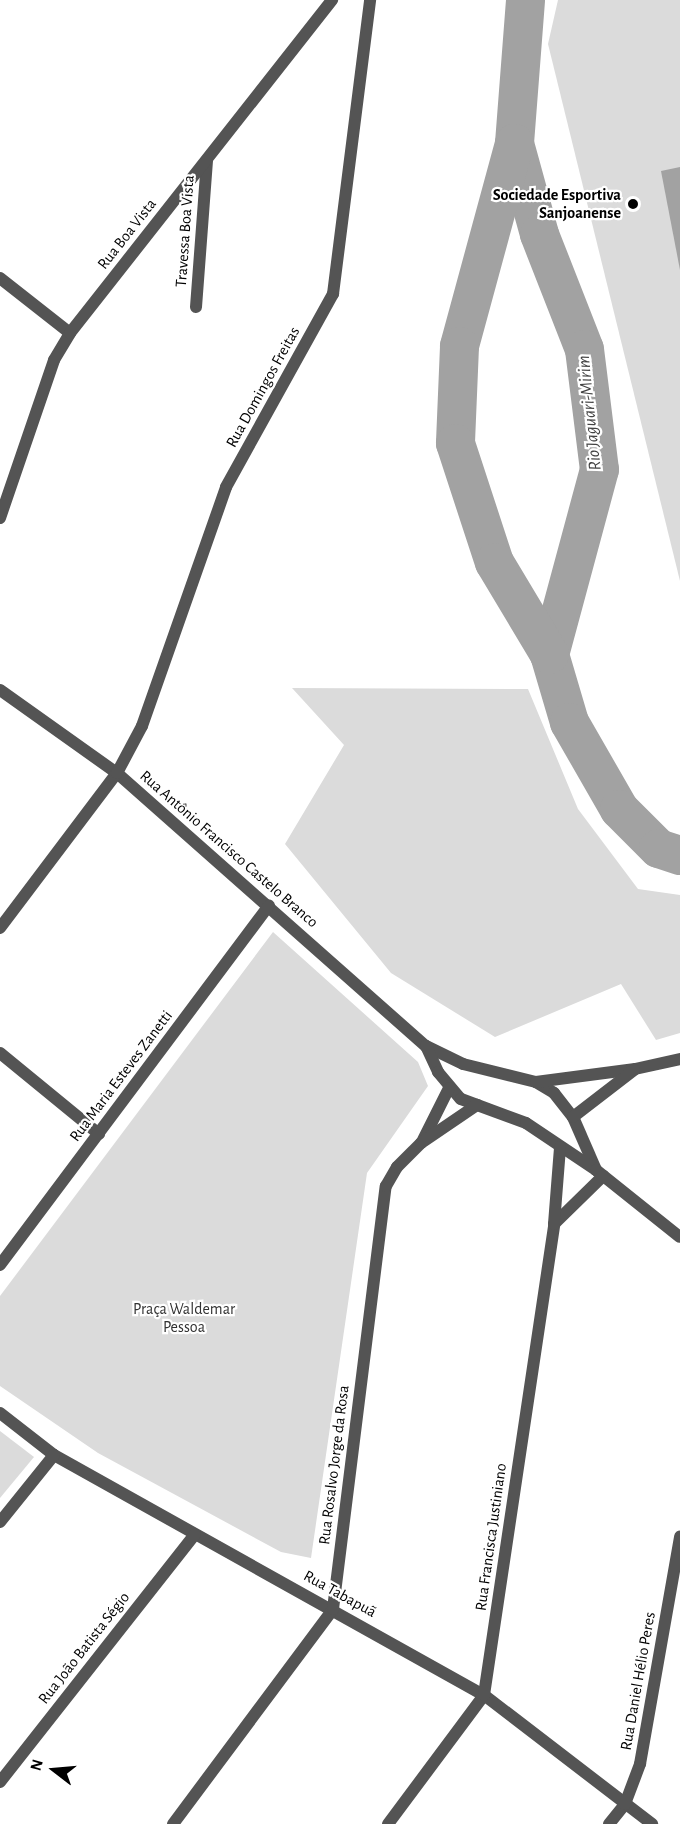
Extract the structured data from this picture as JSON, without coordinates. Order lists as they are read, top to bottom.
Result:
{
  "streets": {
    "street": [
      "Travessa Boa Vista",
      "Rua Boa Vista",
      "Rua Domingos Freitas",
      "Rua Antônio Francisco Castelo Branco",
      "Rua Maria Esteves Zanetti",
      "Rua Rosalvo Jorge da Rosa",
      "Rua Francisca Justiniano",
      "Rua Tabapuã",
      "Rua João Batista Ségio",
      "Rua Daniel Hélio Peres"
    ]
  },
  "crossings": [
    ["Travessa Boa Vista", "Rua Boa Vista"],
    ["Rua Domingos Freitas", "Rua Antônio Francisco Castelo Branco"],
    ["Rua Antônio Francisco Castelo Branco", "Rua Maria Esteves Zanetti"],
    ["Rua Antônio Francisco Castelo Branco", "Rua Rosalvo Jorge da Rosa"],
    ["Rua Antônio Francisco Castelo Branco", "Rua Francisca Justiniano"],
    ["Rua Rosalvo Jorge da Rosa", "Rua Tabapuã"],
    ["Rua Francisca Justiniano", "Rua Tabapuã"],
    ["Rua Tabapuã", "Rua João Batista Ségio"],
    ["Rua Tabapuã", "Rua Daniel Hélio Peres"]
  ],
  "water": ["Rio Jaguari-Mirim"],
  "parks": ["Praça Waldemar Pessoa"],
  "places": ["Sociedade Esportiva Sanjoanense"],
  "north": "left"
}
